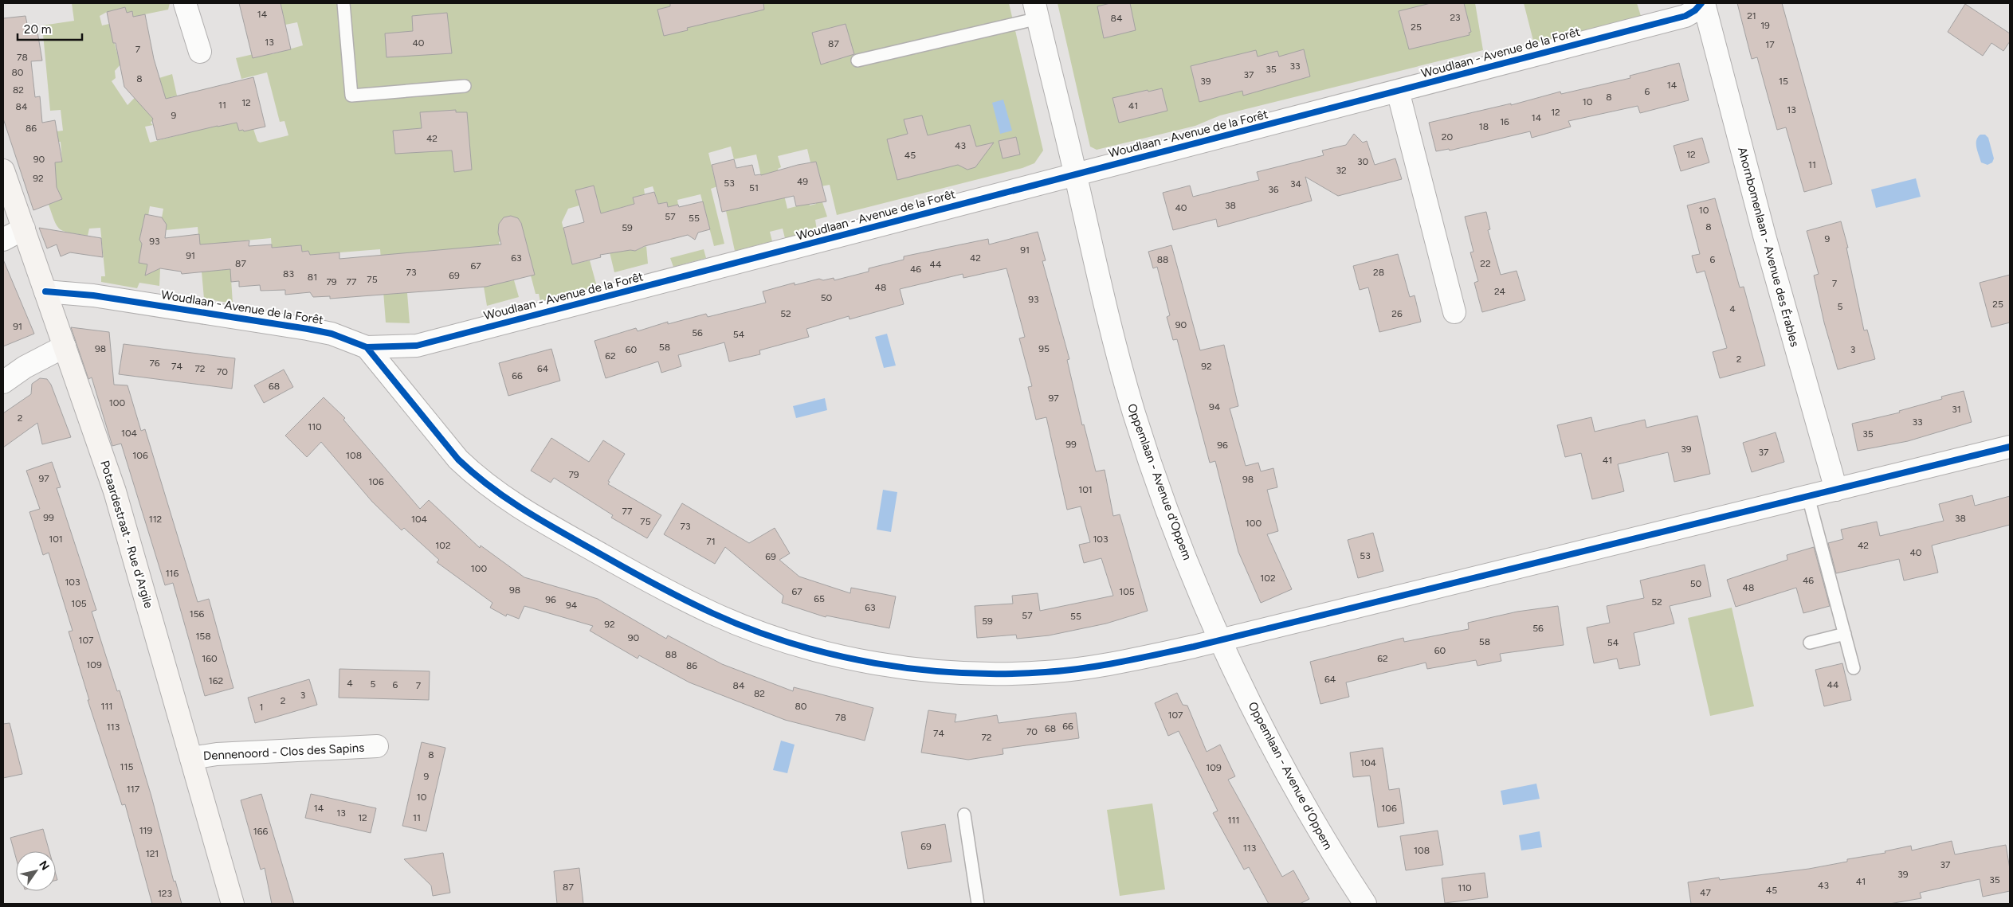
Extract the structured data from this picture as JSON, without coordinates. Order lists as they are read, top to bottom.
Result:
{
  "streets": {
    "street": [
      "Woudlaan - Avenue de la Forêt",
      "Ahornbomenlaan - Avenue des Érables",
      "Oppemlaan - Avenue d'Oppem",
      "Potaardestraat - Rue d'Argile",
      "Dennenoord - Clos des Sapins"
    ]
  },
  "crossings": [
    ["Woudlaan - Avenue de la Forêt", "Ahornbomenlaan - Avenue des Érables"],
    ["Woudlaan - Avenue de la Forêt", "Oppemlaan - Avenue d'Oppem"],
    ["Woudlaan - Avenue de la Forêt", "Potaardestraat - Rue d'Argile"],
    ["Potaardestraat - Rue d'Argile", "Dennenoord - Clos des Sapins"]
  ],
  "house_numbers": [
    "14",
    "21",
    "23",
    "84",
    "19",
    "25",
    "13",
    "40",
    "87",
    "17",
    "7",
    "78",
    "33",
    "35",
    "80",
    "37",
    "8",
    "39",
    "15",
    "14",
    "82",
    "6",
    "8",
    "10",
    "12",
    "11",
    "41",
    "84",
    "13",
    "12",
    "9",
    "14",
    "16",
    "18",
    "86",
    "20",
    "42",
    "43",
    "12",
    "45",
    "90",
    "30",
    "11",
    "32",
    "92",
    "49",
    "53",
    "34",
    "51",
    "36",
    "38",
    "40",
    "10",
    "57",
    "55",
    "8",
    "59",
    "9",
    "93",
    "91",
    "91",
    "63",
    "42",
    "88",
    "6",
    "87",
    "22",
    "44",
    "67",
    "46",
    "73",
    "28",
    "83",
    "69",
    "81",
    "75",
    "79",
    "77",
    "7",
    "48",
    "24",
    "50",
    "93",
    "25",
    "5",
    "4",
    "52",
    "26",
    "90",
    "91",
    "56",
    "54",
    "58",
    "98",
    "95",
    "60",
    "3",
    "62",
    "2",
    "76",
    "74",
    "92",
    "72",
    "64",
    "70",
    "66",
    "68",
    "97",
    "100",
    "94",
    "31",
    "2",
    "33",
    "110",
    "104",
    "35",
    "99",
    "96",
    "39",
    "37",
    "106",
    "108",
    "41",
    "79",
    "97",
    "98",
    "106",
    "101",
    "77",
    "99",
    "38",
    "112",
    "104",
    "75",
    "100",
    "73",
    "101",
    "103",
    "71",
    "102",
    "42",
    "40",
    "53",
    "69",
    "100",
    "116",
    "102",
    "46",
    "103",
    "50",
    "48",
    "98",
    "67",
    "105",
    "65",
    "96",
    "52",
    "105",
    "94",
    "63",
    "156",
    "57",
    "55",
    "59",
    "92",
    "56",
    "158",
    "90",
    "107",
    "58",
    "54",
    "60",
    "88",
    "160",
    "62",
    "109",
    "86",
    "64",
    "162",
    "4",
    "5",
    "6",
    "44",
    "7",
    "84",
    "82",
    "3",
    "2",
    "111",
    "80",
    "1",
    "107",
    "78",
    "66",
    "113",
    "68",
    "70",
    "74",
    "72",
    "8",
    "104",
    "115",
    "109",
    "9",
    "117",
    "10",
    "14",
    "106",
    "13",
    "12",
    "11",
    "111",
    "119",
    "166",
    "69",
    "113",
    "108",
    "121",
    "37",
    "39",
    "35",
    "41",
    "43",
    "87",
    "110",
    "45",
    "47",
    "123"
  ],
  "scale_bar": "20 m",
  "north": "top right"
}
